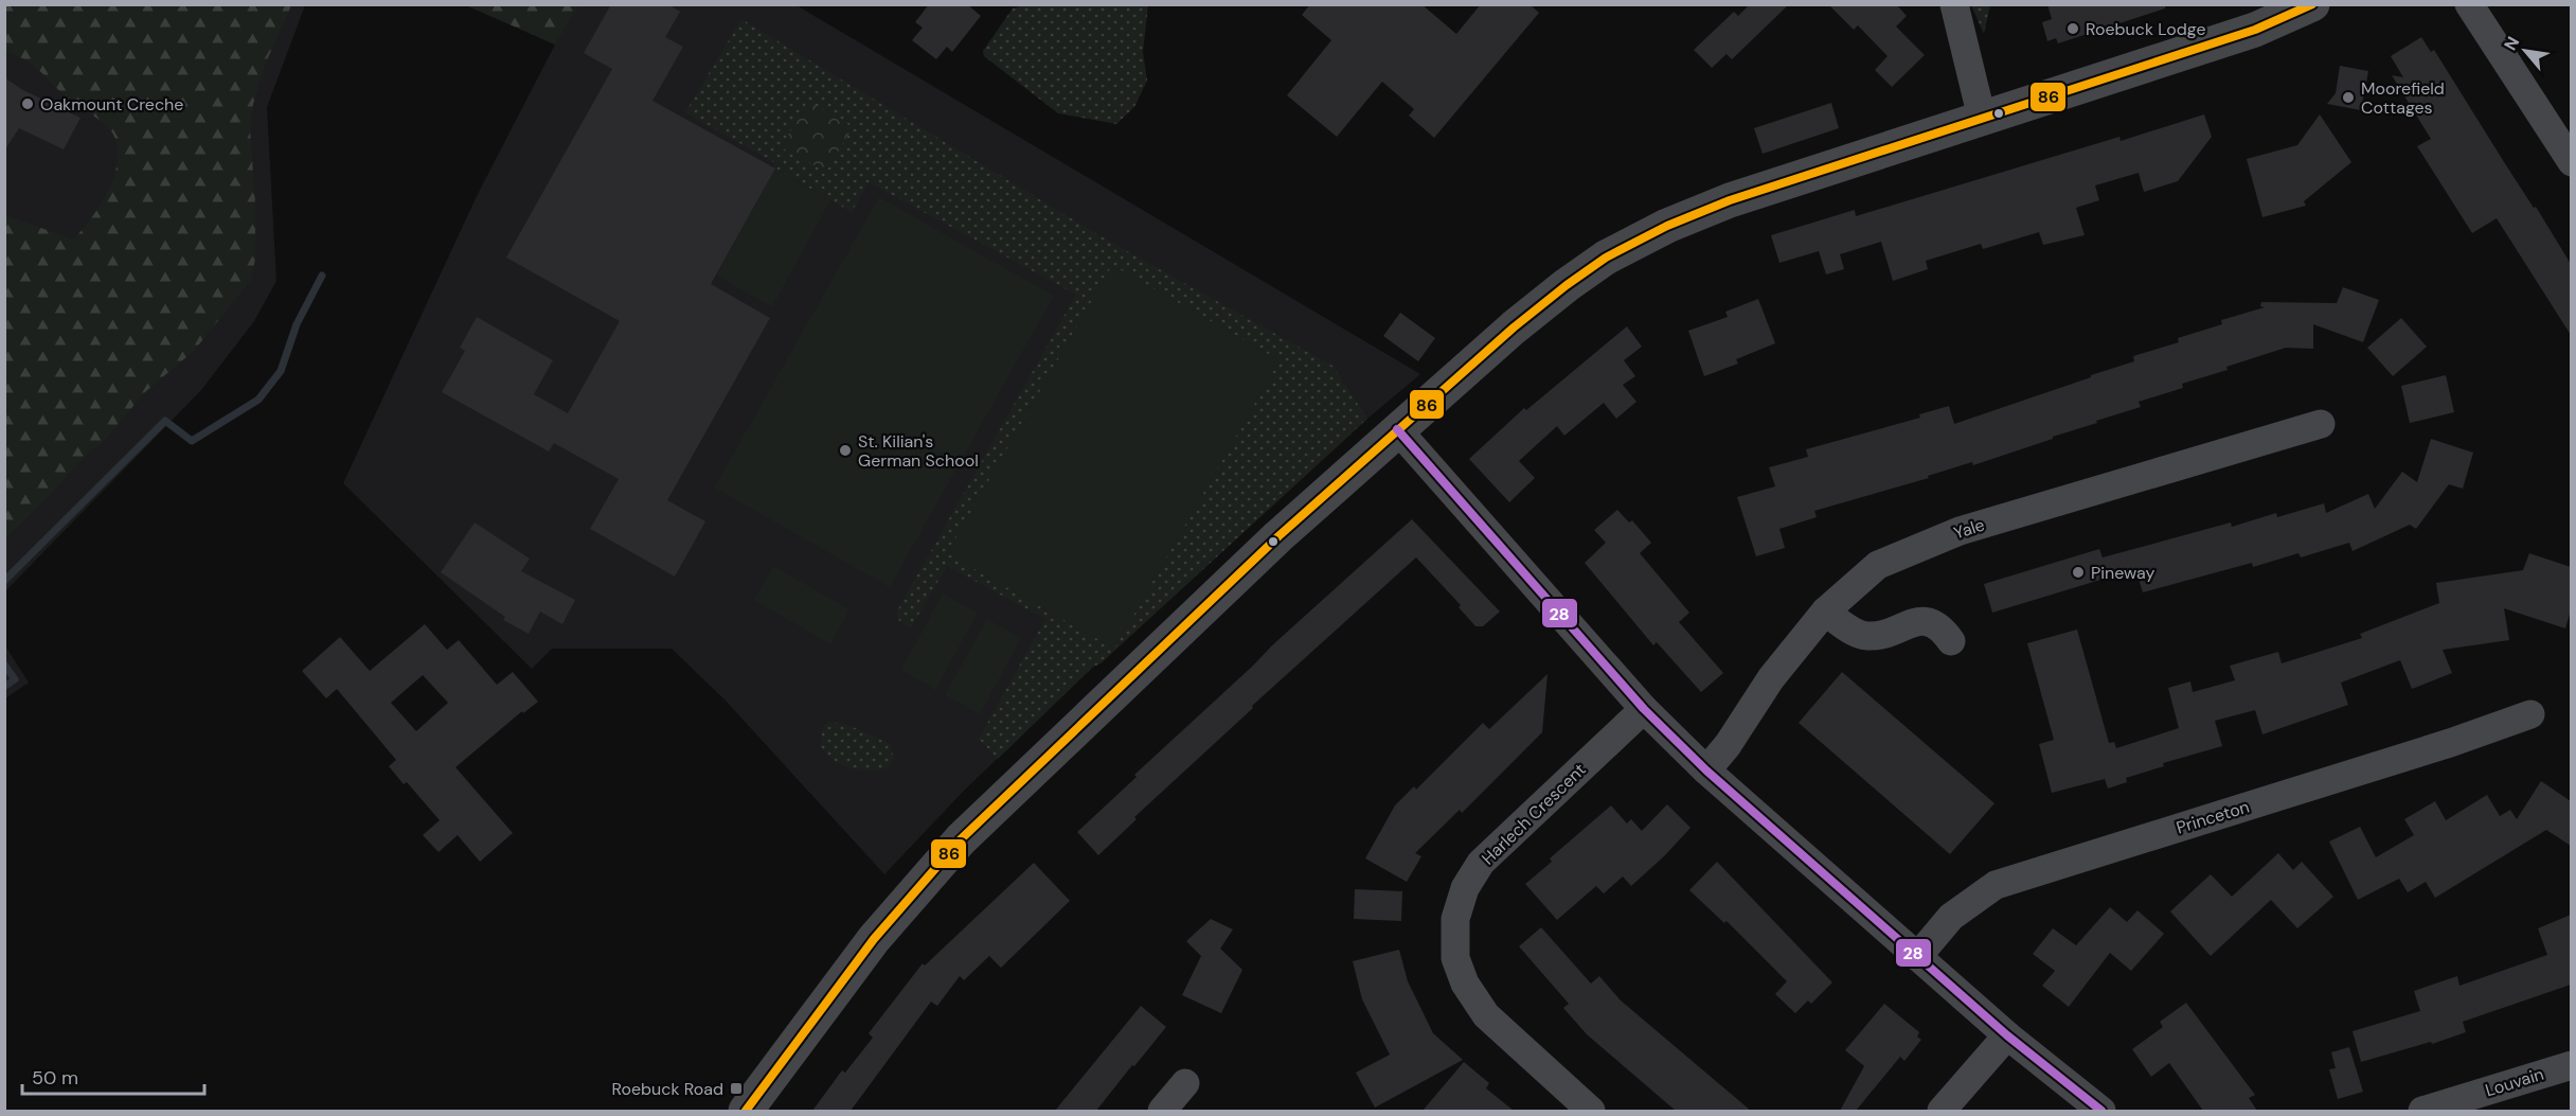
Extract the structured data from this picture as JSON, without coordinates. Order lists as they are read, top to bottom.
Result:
{
  "streets": {
    "street": [
      "Yale",
      "Harlech Crescent",
      "Princeton",
      "Louvain"
    ]
  },
  "places": {
    "other": [
      "Roebuck Lodge",
      "Moorefield Cottages",
      "Oakmount Creche",
      "St. Kilian's German School",
      "Pineway"
    ],
    "transit": ["Roebuck Road"]
  },
  "lines": ["transit line 86", "transit line 28"],
  "scale_bar": "50 m",
  "north": "top left"
}
